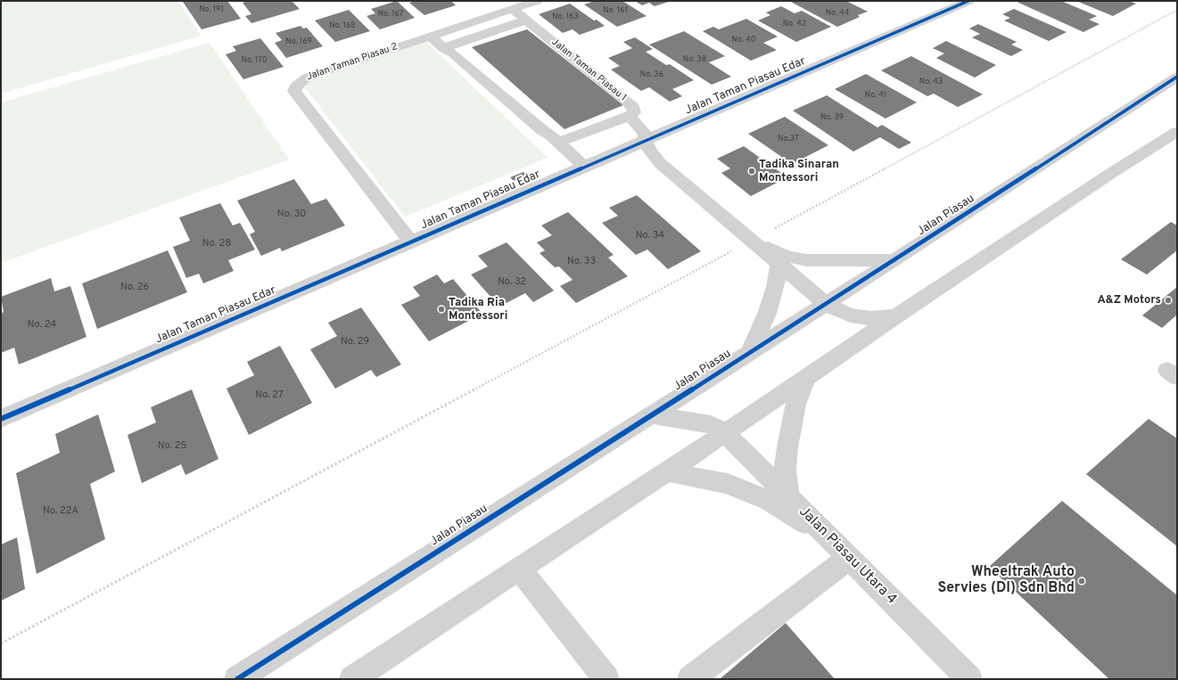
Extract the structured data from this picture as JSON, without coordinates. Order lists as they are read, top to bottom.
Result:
{
  "streets": {
    "street": [
      "Jalan Taman Piasau 2",
      "Jalan Taman Piasau 1",
      "Jalan Taman Piasau Edar",
      "Jalan Piasau",
      "Jalan Piasau Utara 4"
    ]
  },
  "crossings": [
    ["Jalan Taman Piasau 2", "Jalan Taman Piasau 1"],
    ["Jalan Taman Piasau 2", "Jalan Taman Piasau Edar"],
    ["Jalan Taman Piasau 1", "Jalan Taman Piasau Edar"],
    ["Jalan Piasau", "Jalan Piasau Utara 4"]
  ],
  "places": [
    "Tadika Sinaran Montessori",
    "A&Z Motors",
    "Tadika Ria Montessori",
    "Wheeltrak Auto Servies (DI) Sdn Bhd"
  ],
  "house_numbers": [
    "No. 191",
    "No. 161",
    "No. 44",
    "No. 167",
    "No. 163",
    "No. 42",
    "No. 168",
    "No. 40",
    "No. 169",
    "No. 38",
    "No. 170",
    "No. 36",
    "No. 43",
    "No. 41",
    "No. 39",
    "No.37",
    "No. 30",
    "No. 34",
    "No. 28",
    "No. 33",
    "No. 32",
    "No. 26",
    "No. 24",
    "No. 29",
    "No. 27",
    "No. 25",
    "No. 22A"
  ]
}
